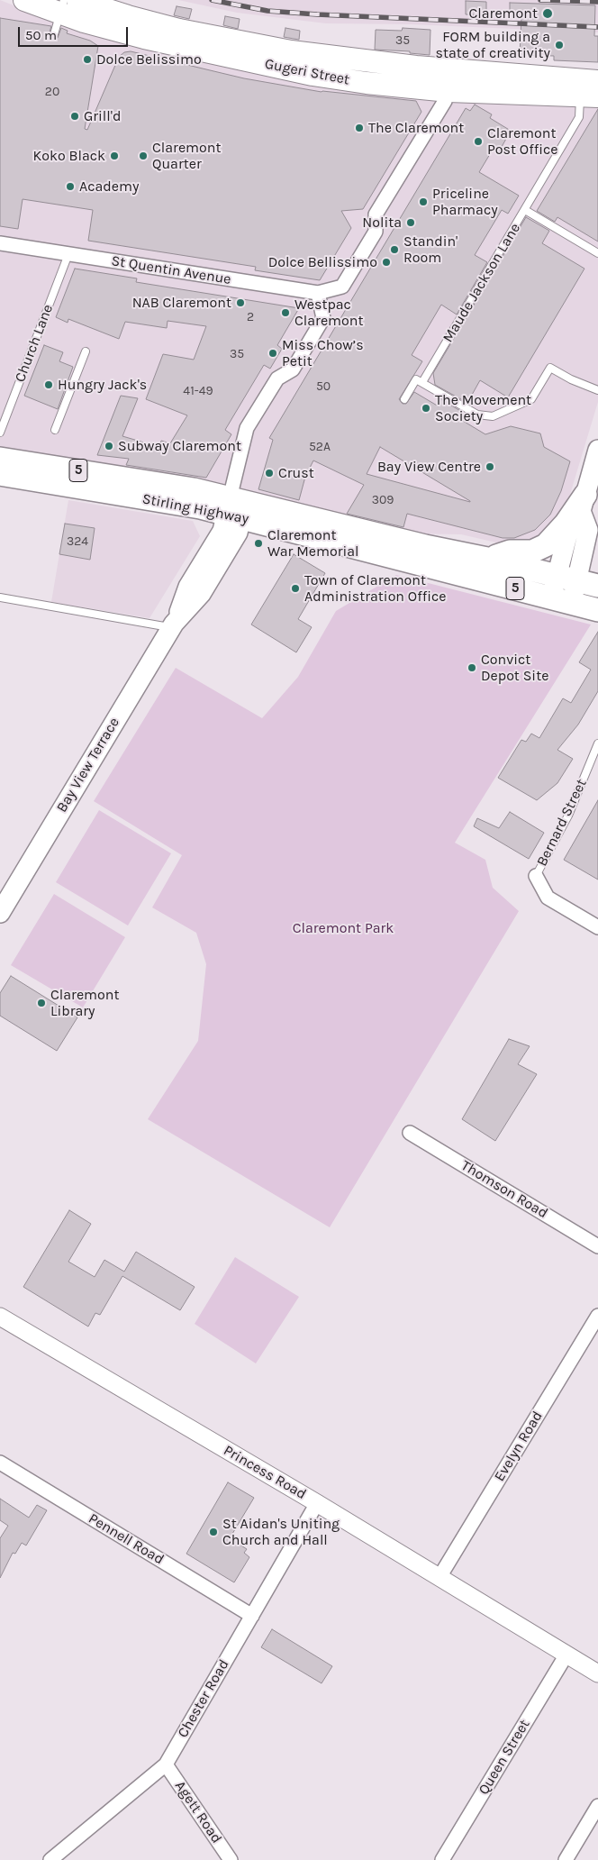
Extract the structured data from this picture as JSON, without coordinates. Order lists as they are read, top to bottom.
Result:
{
  "streets": {
    "highway": ["5", "Stirling Highway"],
    "main road": ["Gugeri Street", "Bay View Terrace"],
    "street": [
      "St Quentin Avenue",
      "Bernard Street",
      "Thomson Road",
      "Evelyn Road",
      "Princess Road",
      "Pennell Road",
      "Chester Road",
      "Queen Street",
      "Agett Road"
    ],
    "lane": ["Maude Jackson Lane", "Church Lane"]
  },
  "crossings": [
    ["Gugeri Street", "St Quentin Avenue"],
    ["St Quentin Avenue", "Church Lane"],
    ["St Quentin Avenue", "Bay View Terrace"],
    ["Stirling Highway", "Bay View Terrace"],
    ["Evelyn Road", "Princess Road"],
    ["Princess Road", "Chester Road"],
    ["Princess Road", "Queen Street"],
    ["Pennell Road", "Chester Road"],
    ["Chester Road", "Agett Road"]
  ],
  "parks": ["Claremont Park"],
  "places": [
    "Claremont",
    "FORM building a state of creativity",
    "Dolce Belissimo",
    "Grill'd",
    "The Claremont",
    "Claremont Post Office",
    "Koko Black",
    "Claremont Quarter",
    "Academy",
    "Priceline Pharmacy",
    "Nolita",
    "Standin' Room",
    "Dolce Bellissimo",
    "NAB Claremont",
    "Westpac Claremont",
    "Miss Chow’s Petit",
    "Hungry Jack's",
    "The Movement Society",
    "Subway Claremont",
    "Bay View Centre",
    "Crust",
    "Claremont War Memorial",
    "Town of Claremont Administration Office",
    "Convict Depot Site",
    "Claremont Library",
    "St Aidan's Uniting Church and Hall"
  ],
  "house_numbers": [
    "35",
    "20",
    "2",
    "35",
    "50",
    "41-49",
    "52A",
    "309",
    "324"
  ],
  "scale_bar": "50 m"
}
